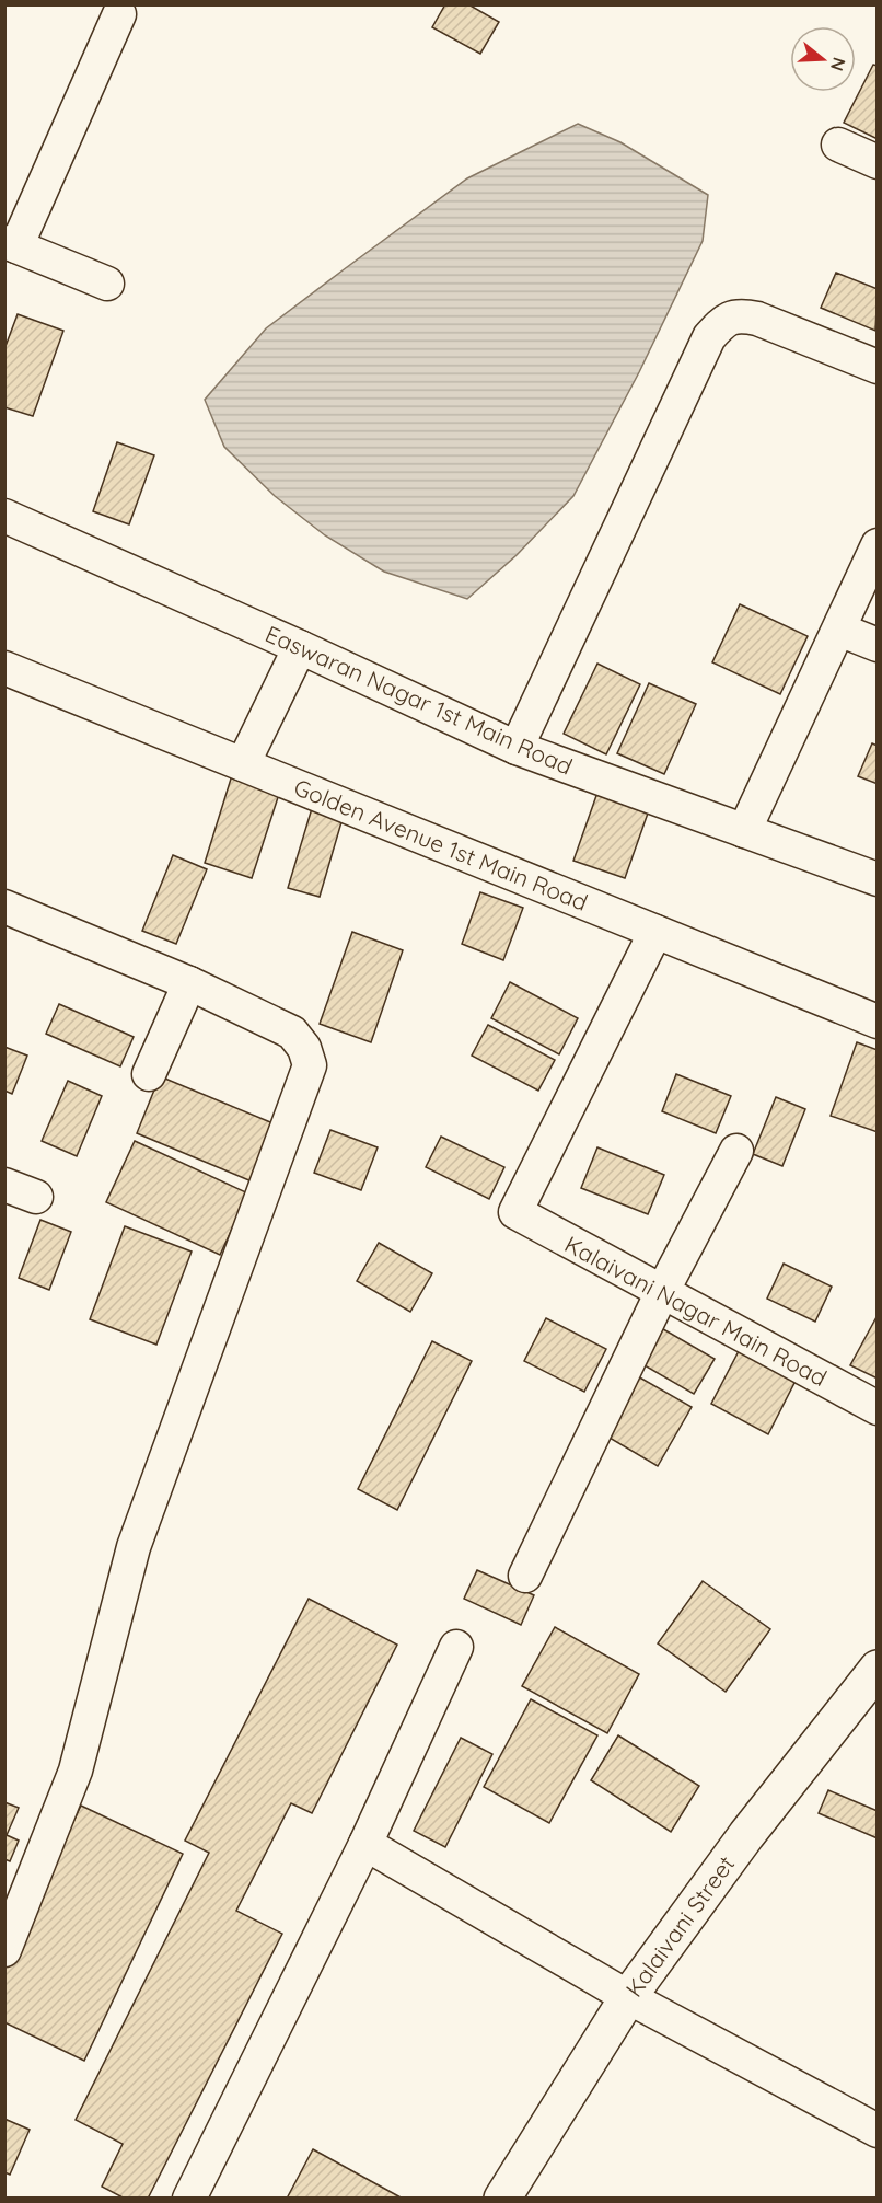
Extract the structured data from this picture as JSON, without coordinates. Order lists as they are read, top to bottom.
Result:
{
  "streets": {
    "street": [
      "Easwaran Nagar 1st Main Road",
      "Golden Avenue 1st Main Road",
      "Kalaivani Nagar Main Road",
      "Kalaivani Street"
    ]
  },
  "crossings": [
    ["Golden Avenue 1st Main Road", "Kalaivani Nagar Main Road"]
  ],
  "north": "right"
}
